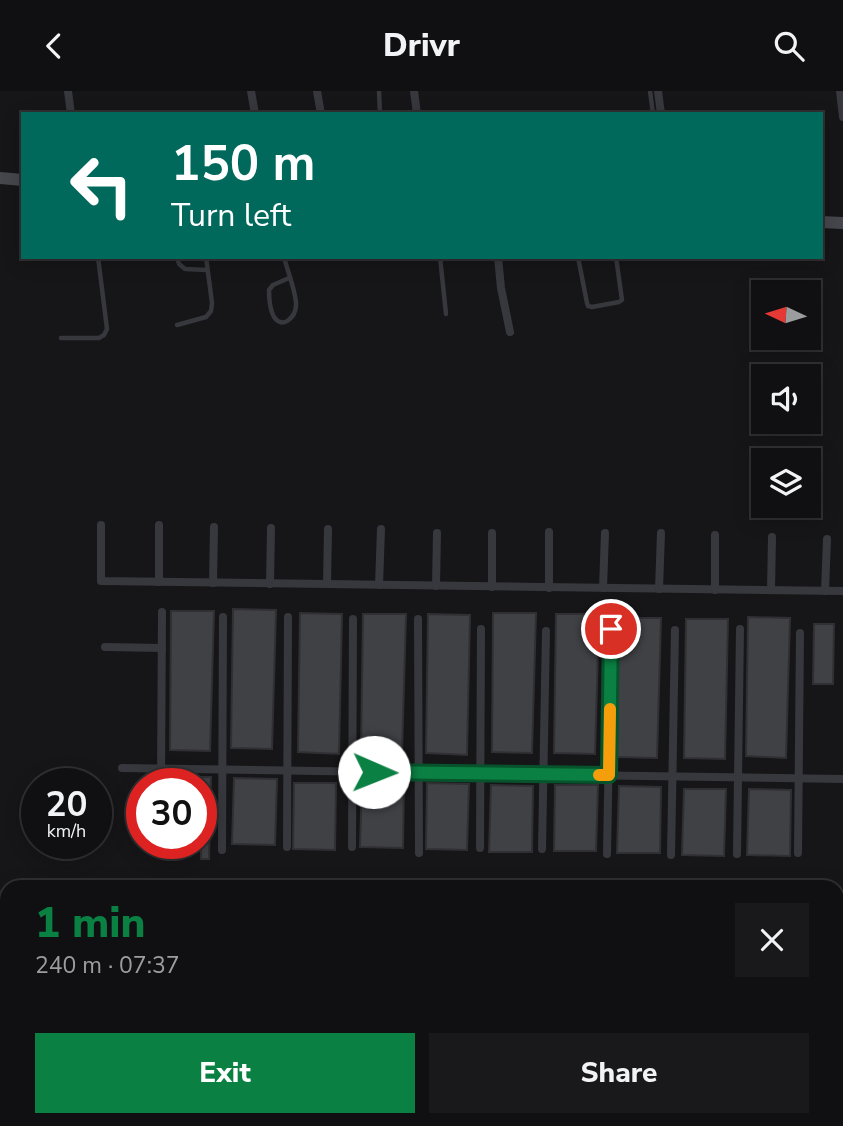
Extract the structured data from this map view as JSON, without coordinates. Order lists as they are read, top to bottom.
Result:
{
  "north": "left",
  "page": {
    "header": "Drivr",
    "turn": ["150 m", "Turn left"],
    "speed": "20 km/h",
    "limit": "30",
    "heading": ["1 min", "240 m · 07:37"],
    "buttons": ["Exit", "Share"]
  }
}
